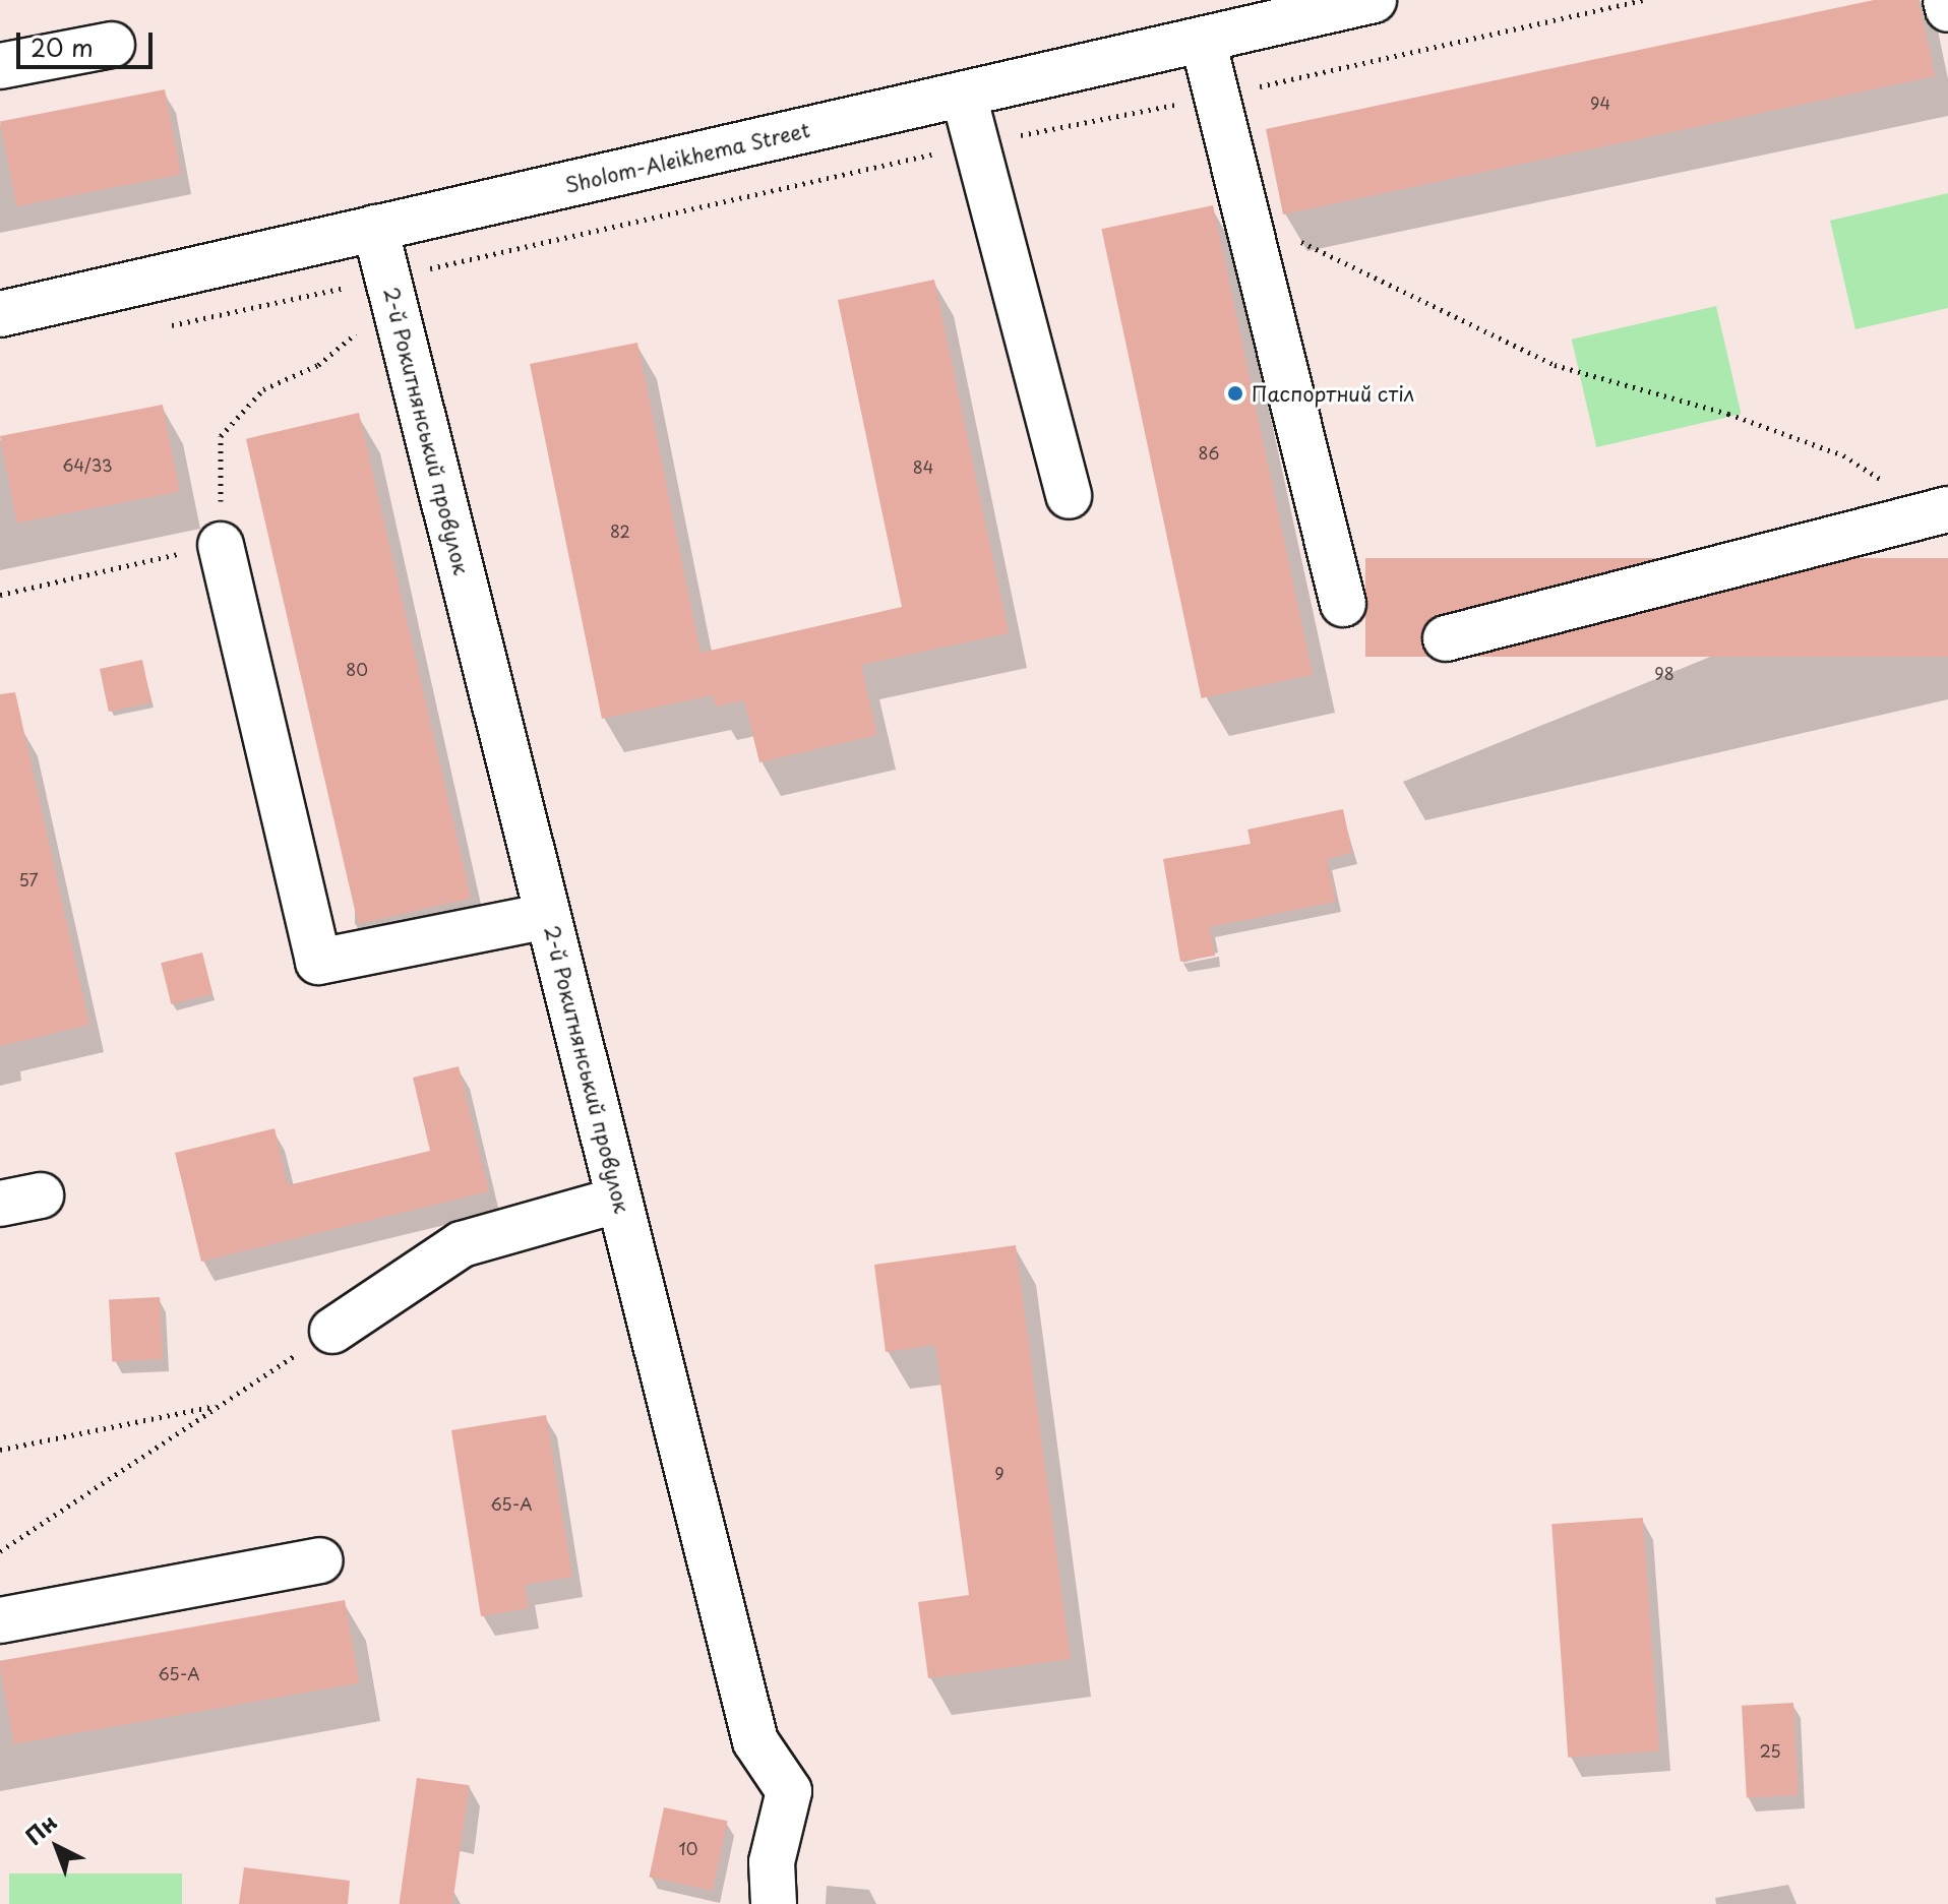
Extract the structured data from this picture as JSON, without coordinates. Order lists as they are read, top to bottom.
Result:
{
  "streets": {
    "street": ["Sholom-Aleikhema Street", "2-й Рокитнянський провулок"]
  },
  "crossings": [
    ["Sholom-Aleikhema Street", "2-й Рокитнянський провулок"]
  ],
  "places": ["Паспортний стіл"],
  "house_numbers": [
    "94",
    "86",
    "64/33",
    "84",
    "82",
    "80",
    "98",
    "57",
    "9",
    "65-А",
    "65-А",
    "25",
    "10"
  ],
  "scale_bar": "20 m",
  "north": "top left"
}
